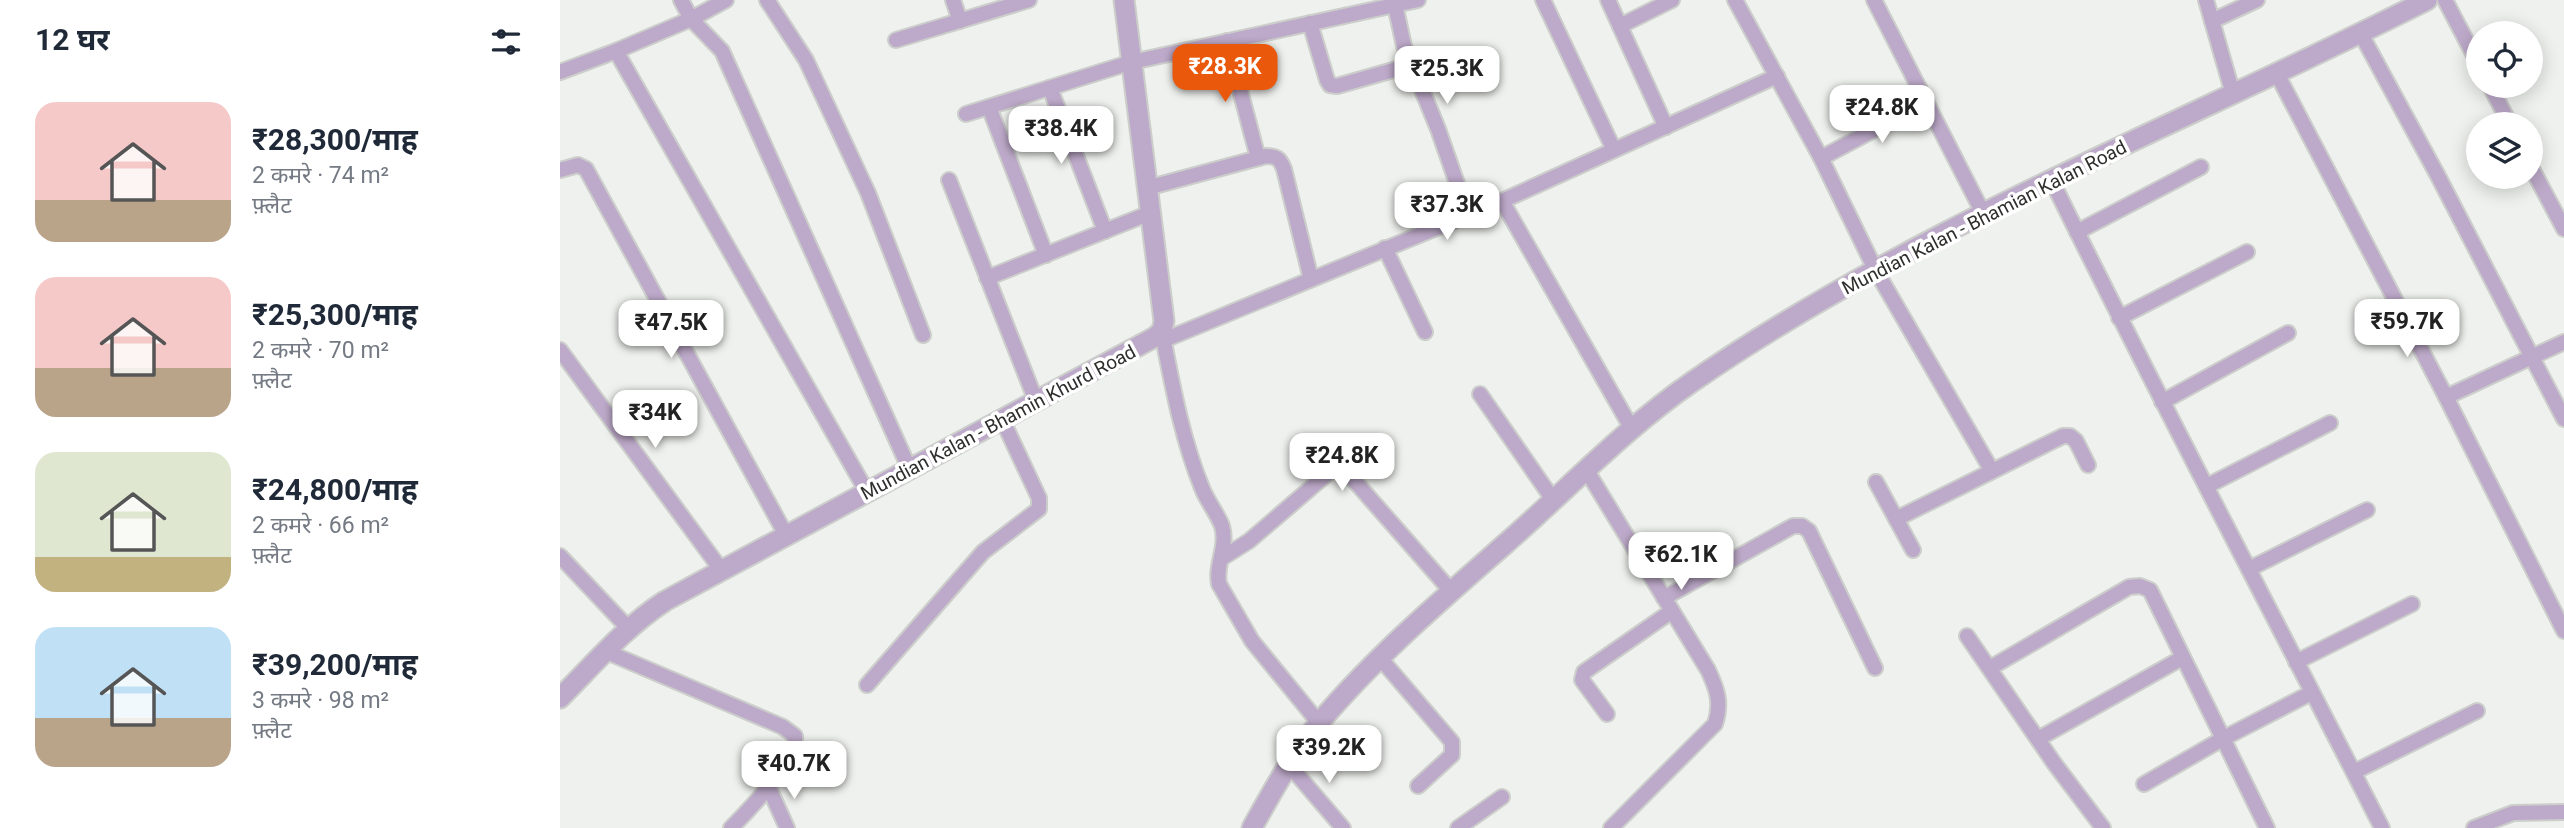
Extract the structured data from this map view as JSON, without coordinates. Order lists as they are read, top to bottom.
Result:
{
  "streets": {
    "street": ["Mundian Kalan - Bhamian Kalan Road", "Mundian Kalan - Bhamin Khurd Road"]
  },
  "page": {
    "heading": "12 घर",
    "price": [
      "₹28.3K",
      "₹25.3K",
      "₹24.8K",
      "₹38.4K",
      "₹37.3K",
      "₹59.7K",
      "₹47.5K",
      "₹34K",
      "₹24.8K",
      "₹62.1K",
      "₹39.2K",
      "₹40.7K"
    ],
    "list": [
      {
        "name": "₹28,300/माह",
        "note": "2 कमरे · 74 m² · फ़्लैट"
      },
      {
        "name": "₹25,300/माह",
        "note": "2 कमरे · 70 m² · फ़्लैट"
      },
      {
        "name": "₹24,800/माह",
        "note": "2 कमरे · 66 m² · फ़्लैट"
      },
      {
        "name": "₹39,200/माह",
        "note": "3 कमरे · 98 m² · फ़्लैट"
      }
    ]
  }
}
